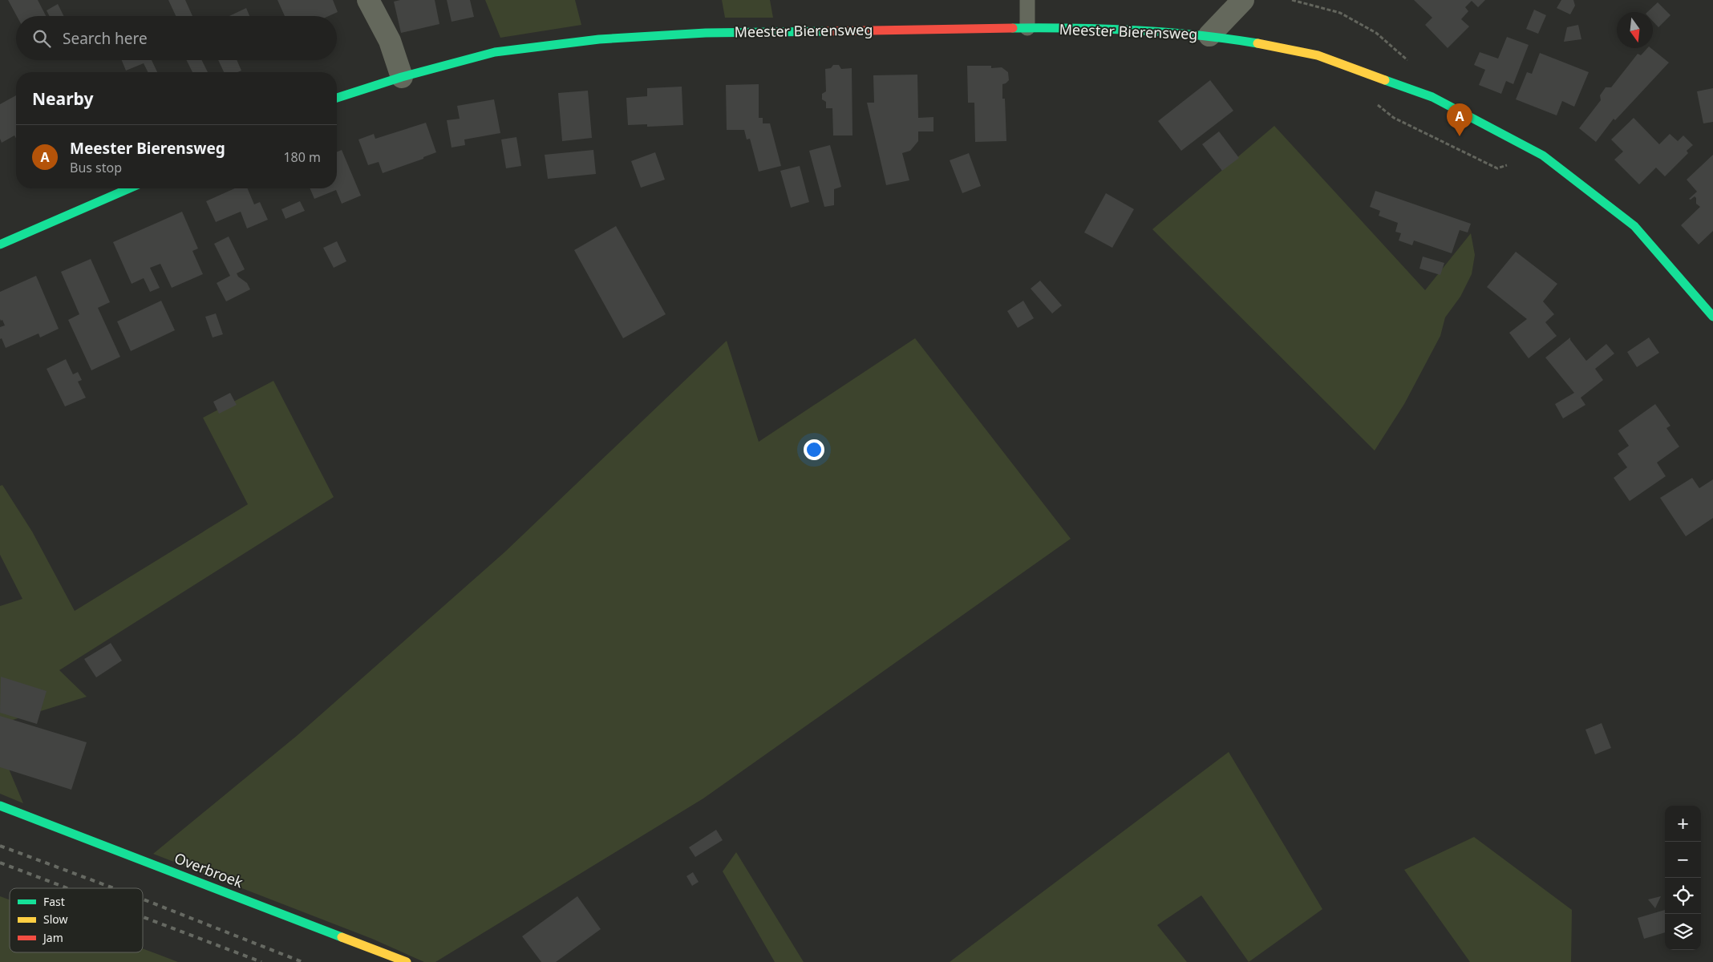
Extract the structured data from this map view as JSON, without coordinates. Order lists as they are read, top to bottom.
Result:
{
  "streets": {
    "street": ["Meester Bierensweg", "Overbroek"]
  },
  "legend": ["Fast", "Slow", "Jam"],
  "north": "bottom",
  "page": {
    "search": "Search here",
    "heading": "Nearby",
    "pins": "A",
    "list": [
      {
        "mark": "A",
        "name": "Meester Bierensweg",
        "note": "Bus stop",
        "value": "180 m"
      }
    ],
    "map_buttons": ["+", "−"]
  }
}
